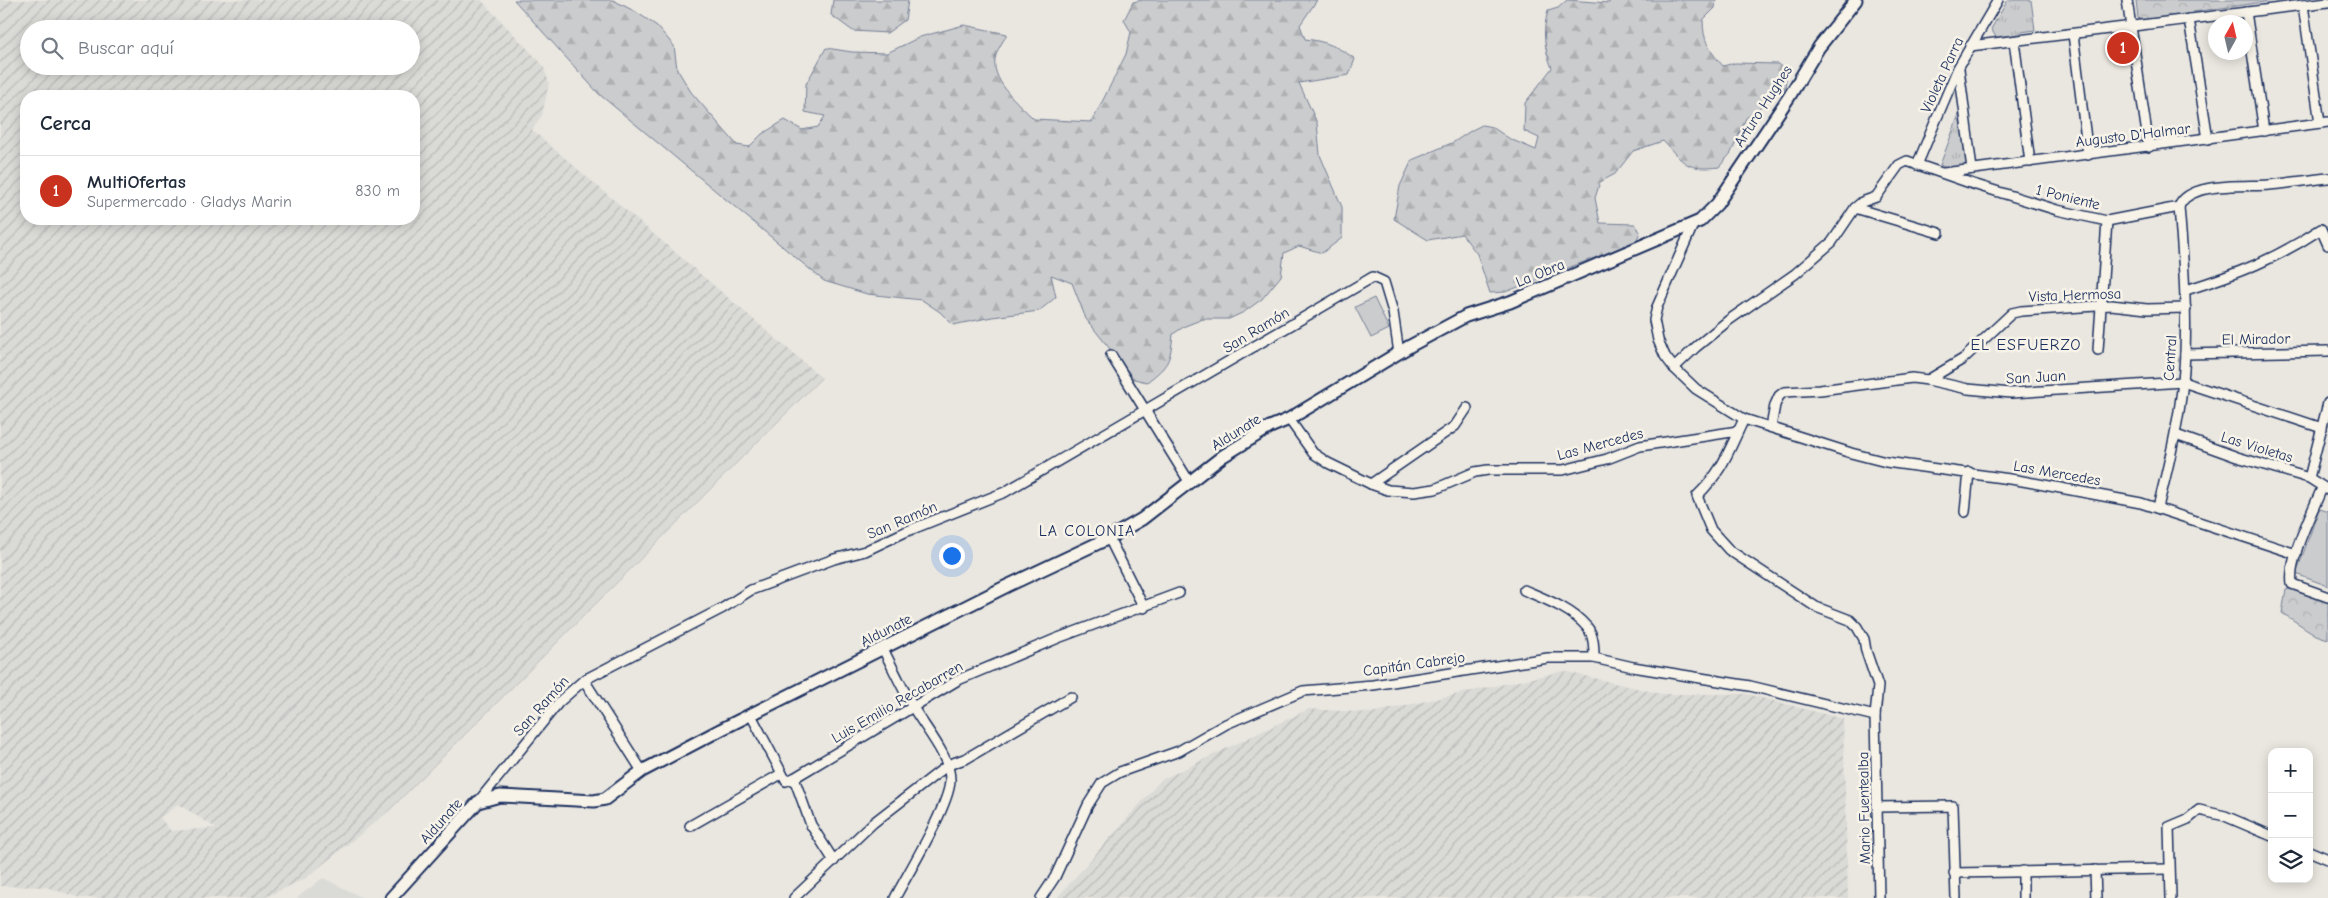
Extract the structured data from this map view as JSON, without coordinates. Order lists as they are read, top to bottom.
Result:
{
  "streets": {
    "street": [
      "Violeta Parra",
      "Arturo Hughes",
      "Augusto D'Halmar",
      "1 Poniente",
      "La Obra",
      "Vista Hermosa",
      "San Ramón",
      "El Mirador",
      "Central",
      "San Juan",
      "Aldunate",
      "Las Mercedes",
      "Las Violetas",
      "Capitán Cabrejo",
      "Luis Emilio Recabarren",
      "Mario Fuentealba"
    ]
  },
  "crossings": [
    ["Violeta Parra", "1 Poniente"],
    ["Arturo Hughes", "La Obra"],
    ["Arturo Hughes", "Las Mercedes"],
    ["Augusto D'Halmar", "1 Poniente"],
    ["1 Poniente", "Central"],
    ["1 Poniente", "Las Mercedes"],
    ["La Obra", "San Ramón"],
    ["La Obra", "Aldunate"],
    ["La Obra", "Las Mercedes"],
    ["Vista Hermosa", "Central"],
    ["Vista Hermosa", "San Juan"],
    ["San Ramón", "Aldunate"],
    ["El Mirador", "Central"],
    ["Central", "San Juan"],
    ["Central", "Las Mercedes"],
    ["Central", "Las Violetas"],
    ["San Juan", "Las Mercedes"],
    ["Aldunate", "Las Mercedes"],
    ["Las Mercedes", "Mario Fuentealba"],
    ["Capitán Cabrejo", "Mario Fuentealba"]
  ],
  "districts": ["EL ESFUERZO", "LA COLONIA"],
  "north": "top",
  "page": {
    "search": "Buscar aquí",
    "pins": "1",
    "heading": "Cerca",
    "list": [
      {
        "mark": "1",
        "name": "MultiOfertas",
        "note": "Supermercado · Gladys Marin",
        "value": "830 m"
      }
    ],
    "map_buttons": ["+", "−"]
  }
}
